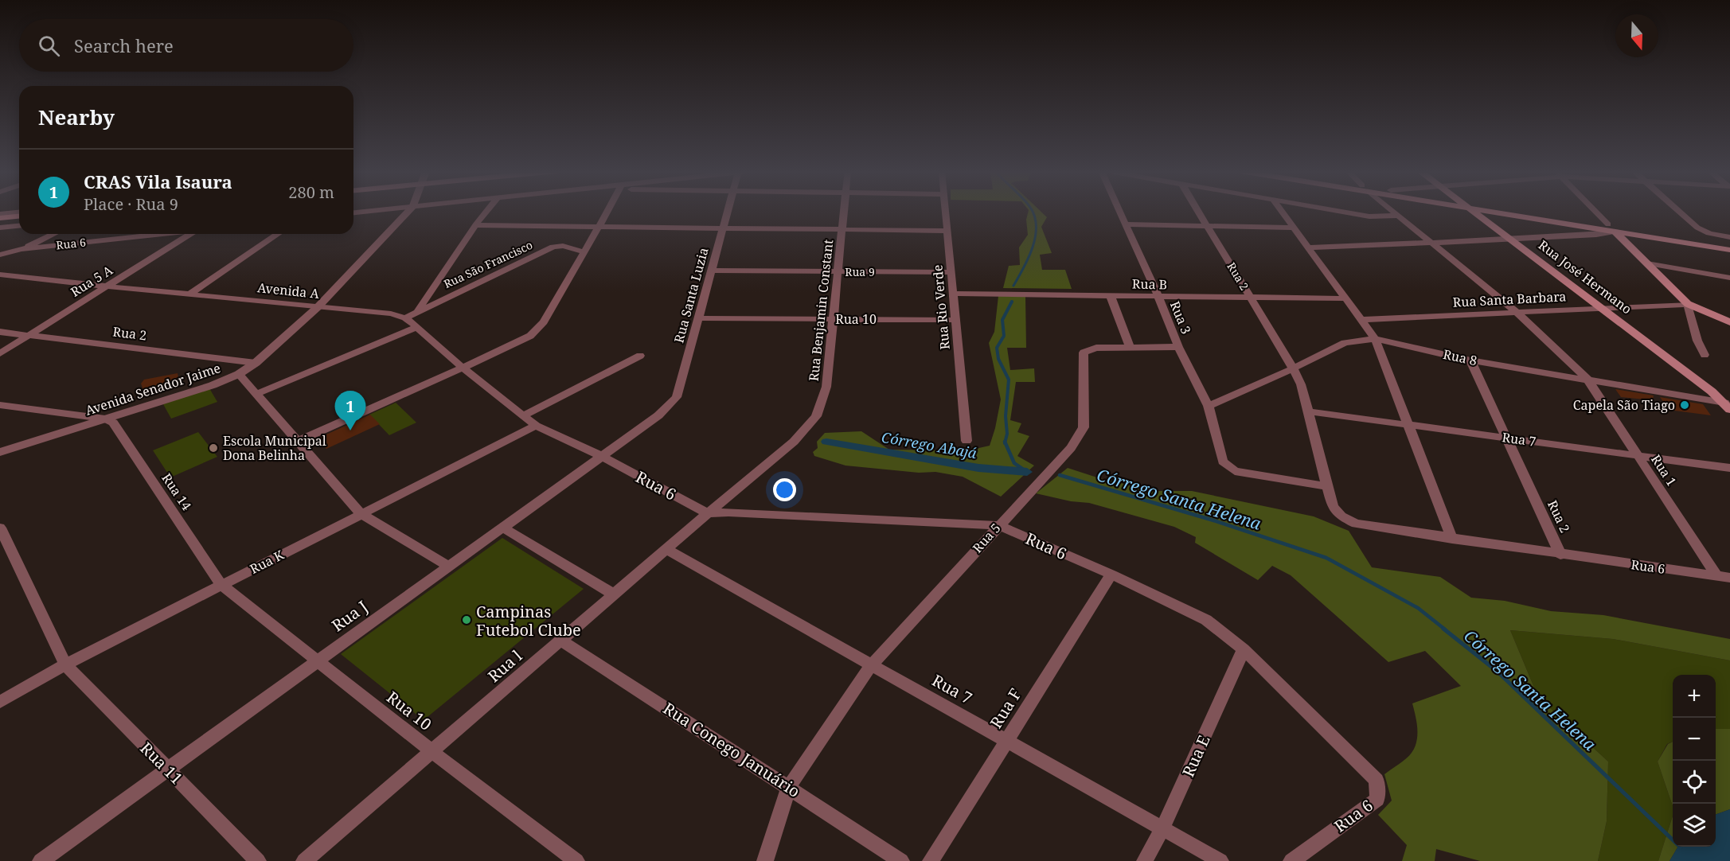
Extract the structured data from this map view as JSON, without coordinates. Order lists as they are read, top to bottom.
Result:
{
  "streets": {
    "main road": ["Rua José Hermano"],
    "street": [
      "Rua 6",
      "Rua São Francisco",
      "Rua 9",
      "Rua 2",
      "Rua 5 A",
      "Rua B",
      "Avenida A",
      "Rua Santa Luzia",
      "Rua Santa Barbara",
      "Rua Rio Verde",
      "Rua Benjamin Constant",
      "Rua 3",
      "Rua 10",
      "Rua 8",
      "Avenida Senador Jaime",
      "Rua 7",
      "Rua 1",
      "Rua 14",
      "Rua 5",
      "Rua K",
      "Rua J",
      "Rua l",
      "Rua F",
      "Rua Conego Januário",
      "Rua E",
      "Rua 11"
    ]
  },
  "crossings": [
    ["Rua 6", "Rua 2"],
    ["Rua 6", "Avenida A"],
    ["Rua 6", "Rua 1"],
    ["Rua 6", "Rua 5"],
    ["Rua 6", "Rua K"],
    ["Rua 6", "Rua J"],
    ["Rua 6", "Rua l"],
    ["Rua 6", "Rua F"],
    ["Rua 6", "Rua E"],
    ["Rua São Francisco", "Avenida A"],
    ["Rua 9", "Rua Santa Luzia"],
    ["Rua 9", "Rua Rio Verde"],
    ["Rua 9", "Rua Benjamin Constant"],
    ["Rua 2", "Rua 5 A"],
    ["Rua 2", "Rua B"],
    ["Rua 2", "Rua 3"],
    ["Rua 2", "Rua 8"],
    ["Rua 2", "Avenida Senador Jaime"],
    ["Rua 2", "Rua 7"],
    ["Rua José Hermano", "Rua Santa Barbara"],
    ["Rua José Hermano", "Rua 8"],
    ["Rua 5 A", "Avenida A"],
    ["Rua B", "Rua Rio Verde"],
    ["Rua B", "Rua 3"],
    ["Avenida A", "Avenida Senador Jaime"],
    ["Avenida A", "Rua K"],
    ["Rua Santa Luzia", "Rua 10"],
    ["Rua Santa Luzia", "Rua J"],
    ["Rua Santa Barbara", "Rua 1"],
    ["Rua Rio Verde", "Rua 10"],
    ["Rua Benjamin Constant", "Rua 10"],
    ["Rua Benjamin Constant", "Rua l"],
    ["Rua 3", "Rua 8"],
    ["Rua 3", "Rua 5"],
    ["Rua 10", "Rua 14"],
    ["Rua 10", "Rua K"],
    ["Rua 10", "Rua J"],
    ["Rua 10", "Rua l"],
    ["Rua 8", "Rua 1"],
    ["Avenida Senador Jaime", "Rua 14"],
    ["Rua 7", "Rua 1"],
    ["Rua 7", "Rua 5"],
    ["Rua 7", "Rua l"],
    ["Rua 7", "Rua F"],
    ["Rua 7", "Rua E"],
    ["Rua 14", "Rua K"],
    ["Rua 5", "Rua Conego Januário"],
    ["Rua K", "Rua 11"],
    ["Rua J", "Rua 11"],
    ["Rua l", "Rua Conego Januário"]
  ],
  "water": ["Córrego Abajá", "Córrego Santa Helena"],
  "places": ["Capela São Tiago", "Escola Municipal Dona Belinha", "Campinas Futebol Clube"],
  "north": "bottom",
  "page": {
    "search": "Search here",
    "heading": "Nearby",
    "list": [
      {
        "mark": "1",
        "name": "CRAS Vila Isaura",
        "note": "Place · Rua 9",
        "value": "280 m"
      }
    ],
    "pins": "1",
    "map_buttons": ["+", "−"]
  }
}
